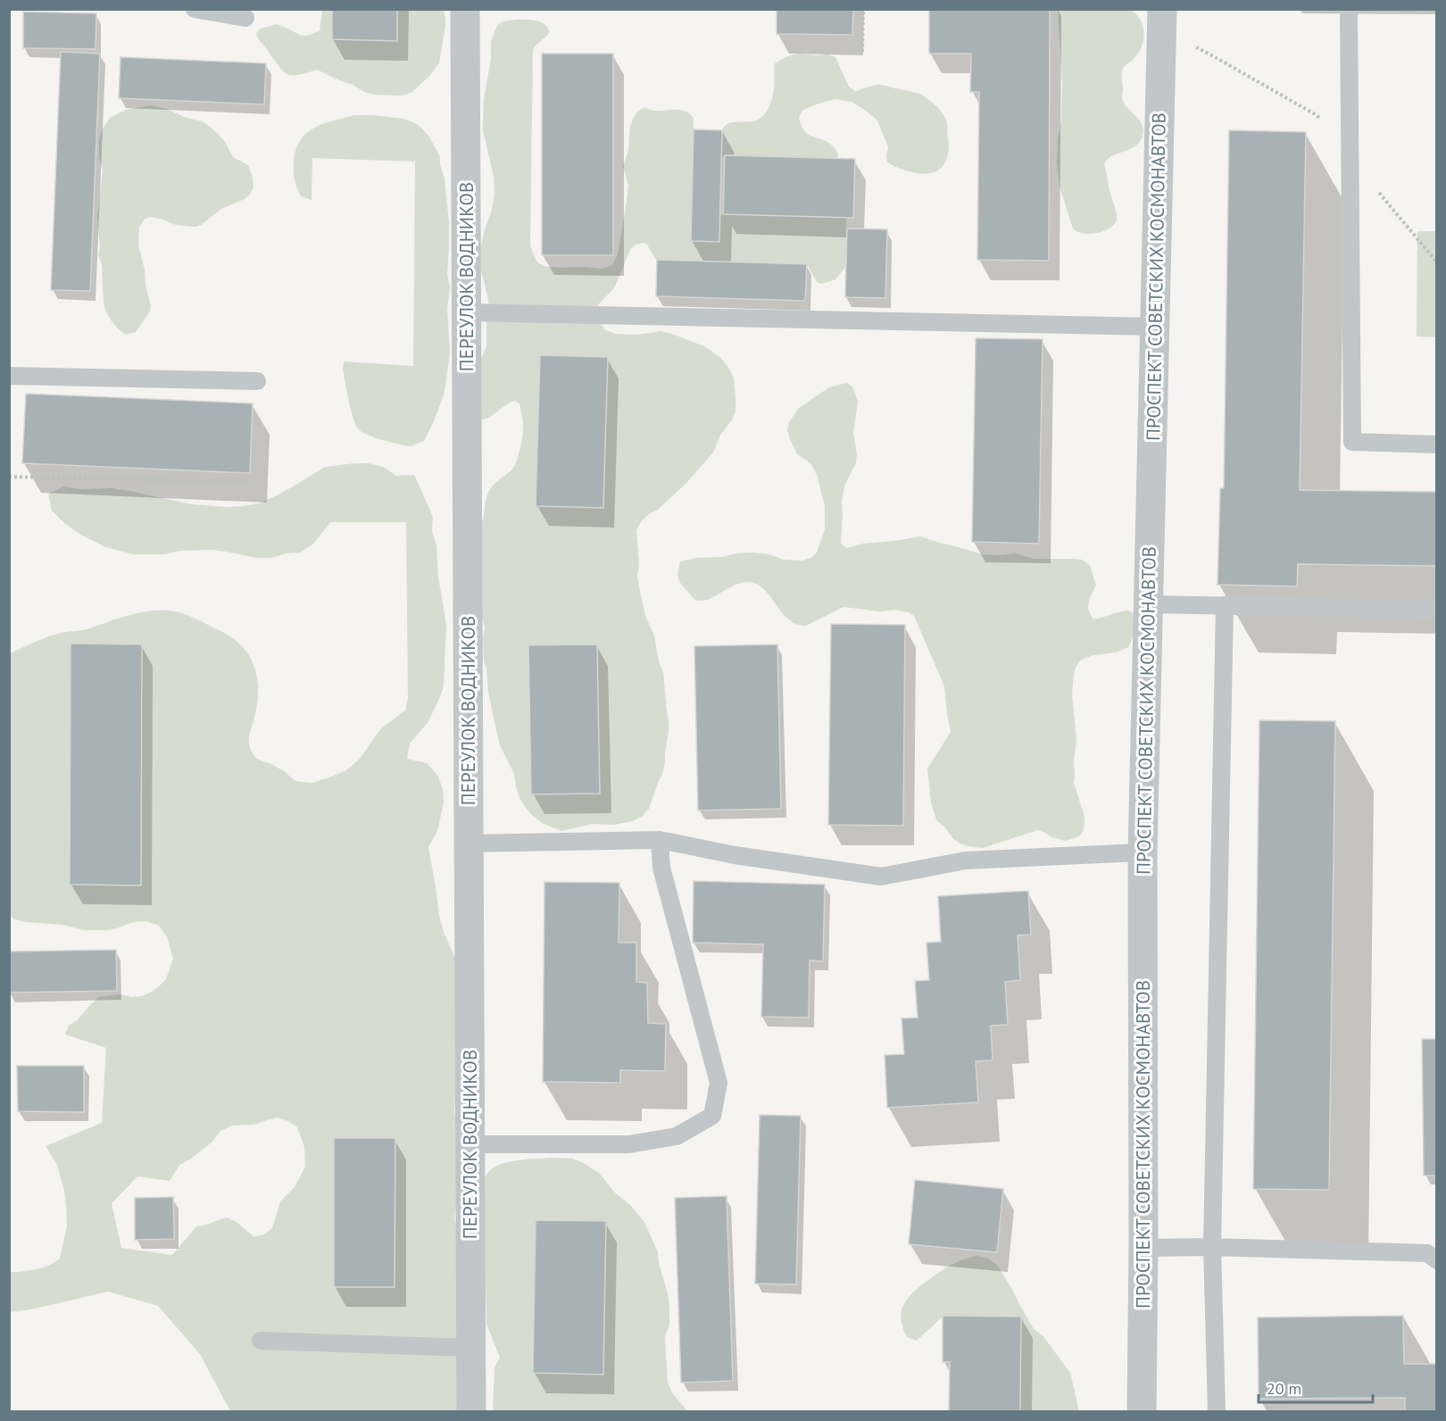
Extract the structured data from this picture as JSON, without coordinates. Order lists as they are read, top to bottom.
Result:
{
  "streets": {
    "street": ["ПЕРЕУЛОК ВОДНИКОВ", "ПРОСПЕКТ СОВЕТСКИХ КОСМОНАВТОВ"]
  },
  "scale_bar": "20 m"
}
